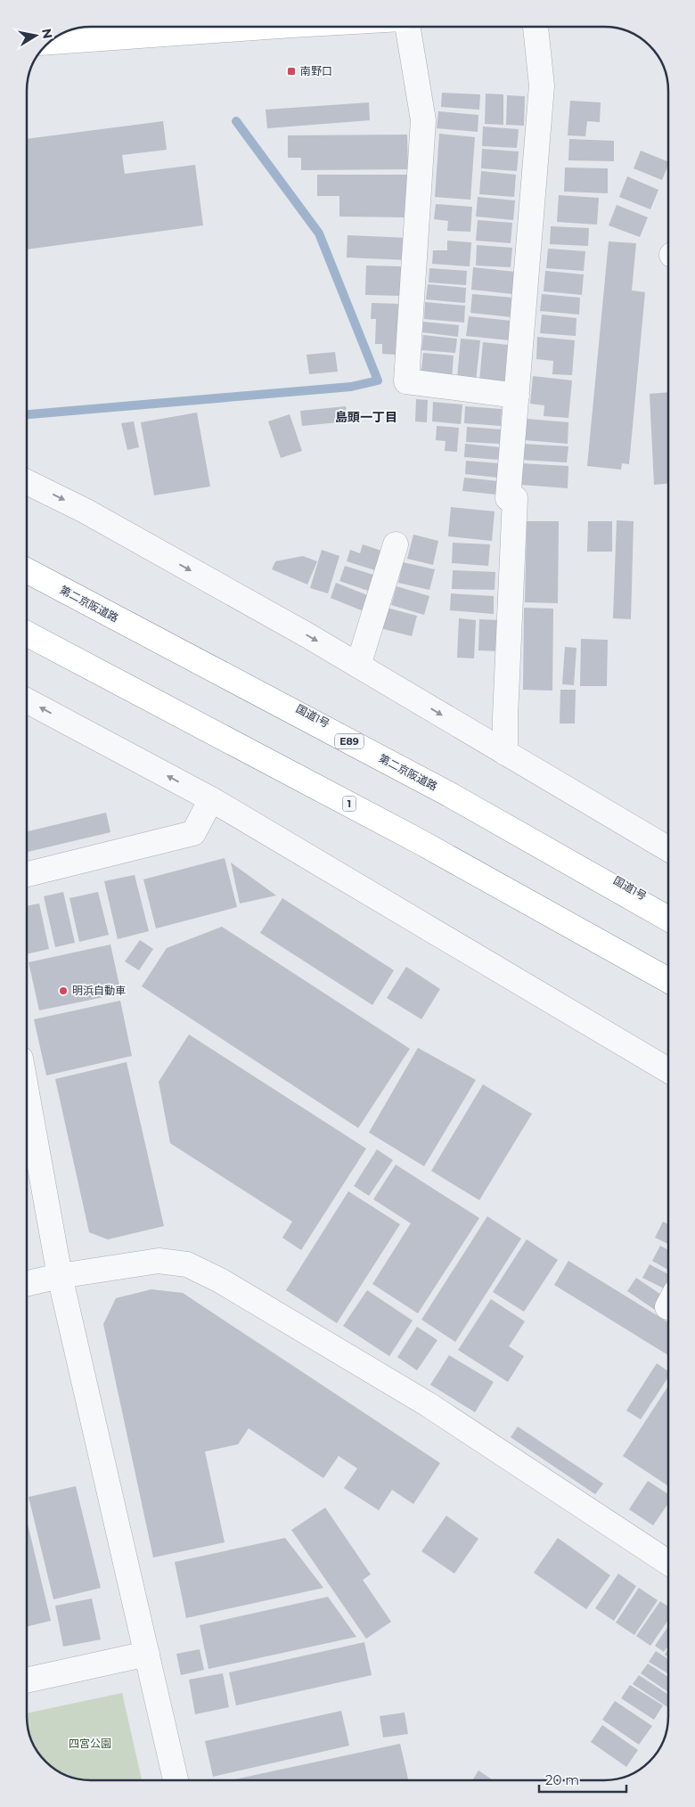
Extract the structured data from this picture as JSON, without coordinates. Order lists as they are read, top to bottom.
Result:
{
  "streets": {
    "main road": [
      "第二京阪道路",
      "国道1号",
      "E89",
      "1"
    ]
  },
  "districts": ["島頭一丁目"],
  "parks": ["四宮公園"],
  "places": {
    "transit": ["南野口"],
    "other": ["明浜自動車"]
  },
  "scale_bar": "20 m",
  "north": "right"
}
